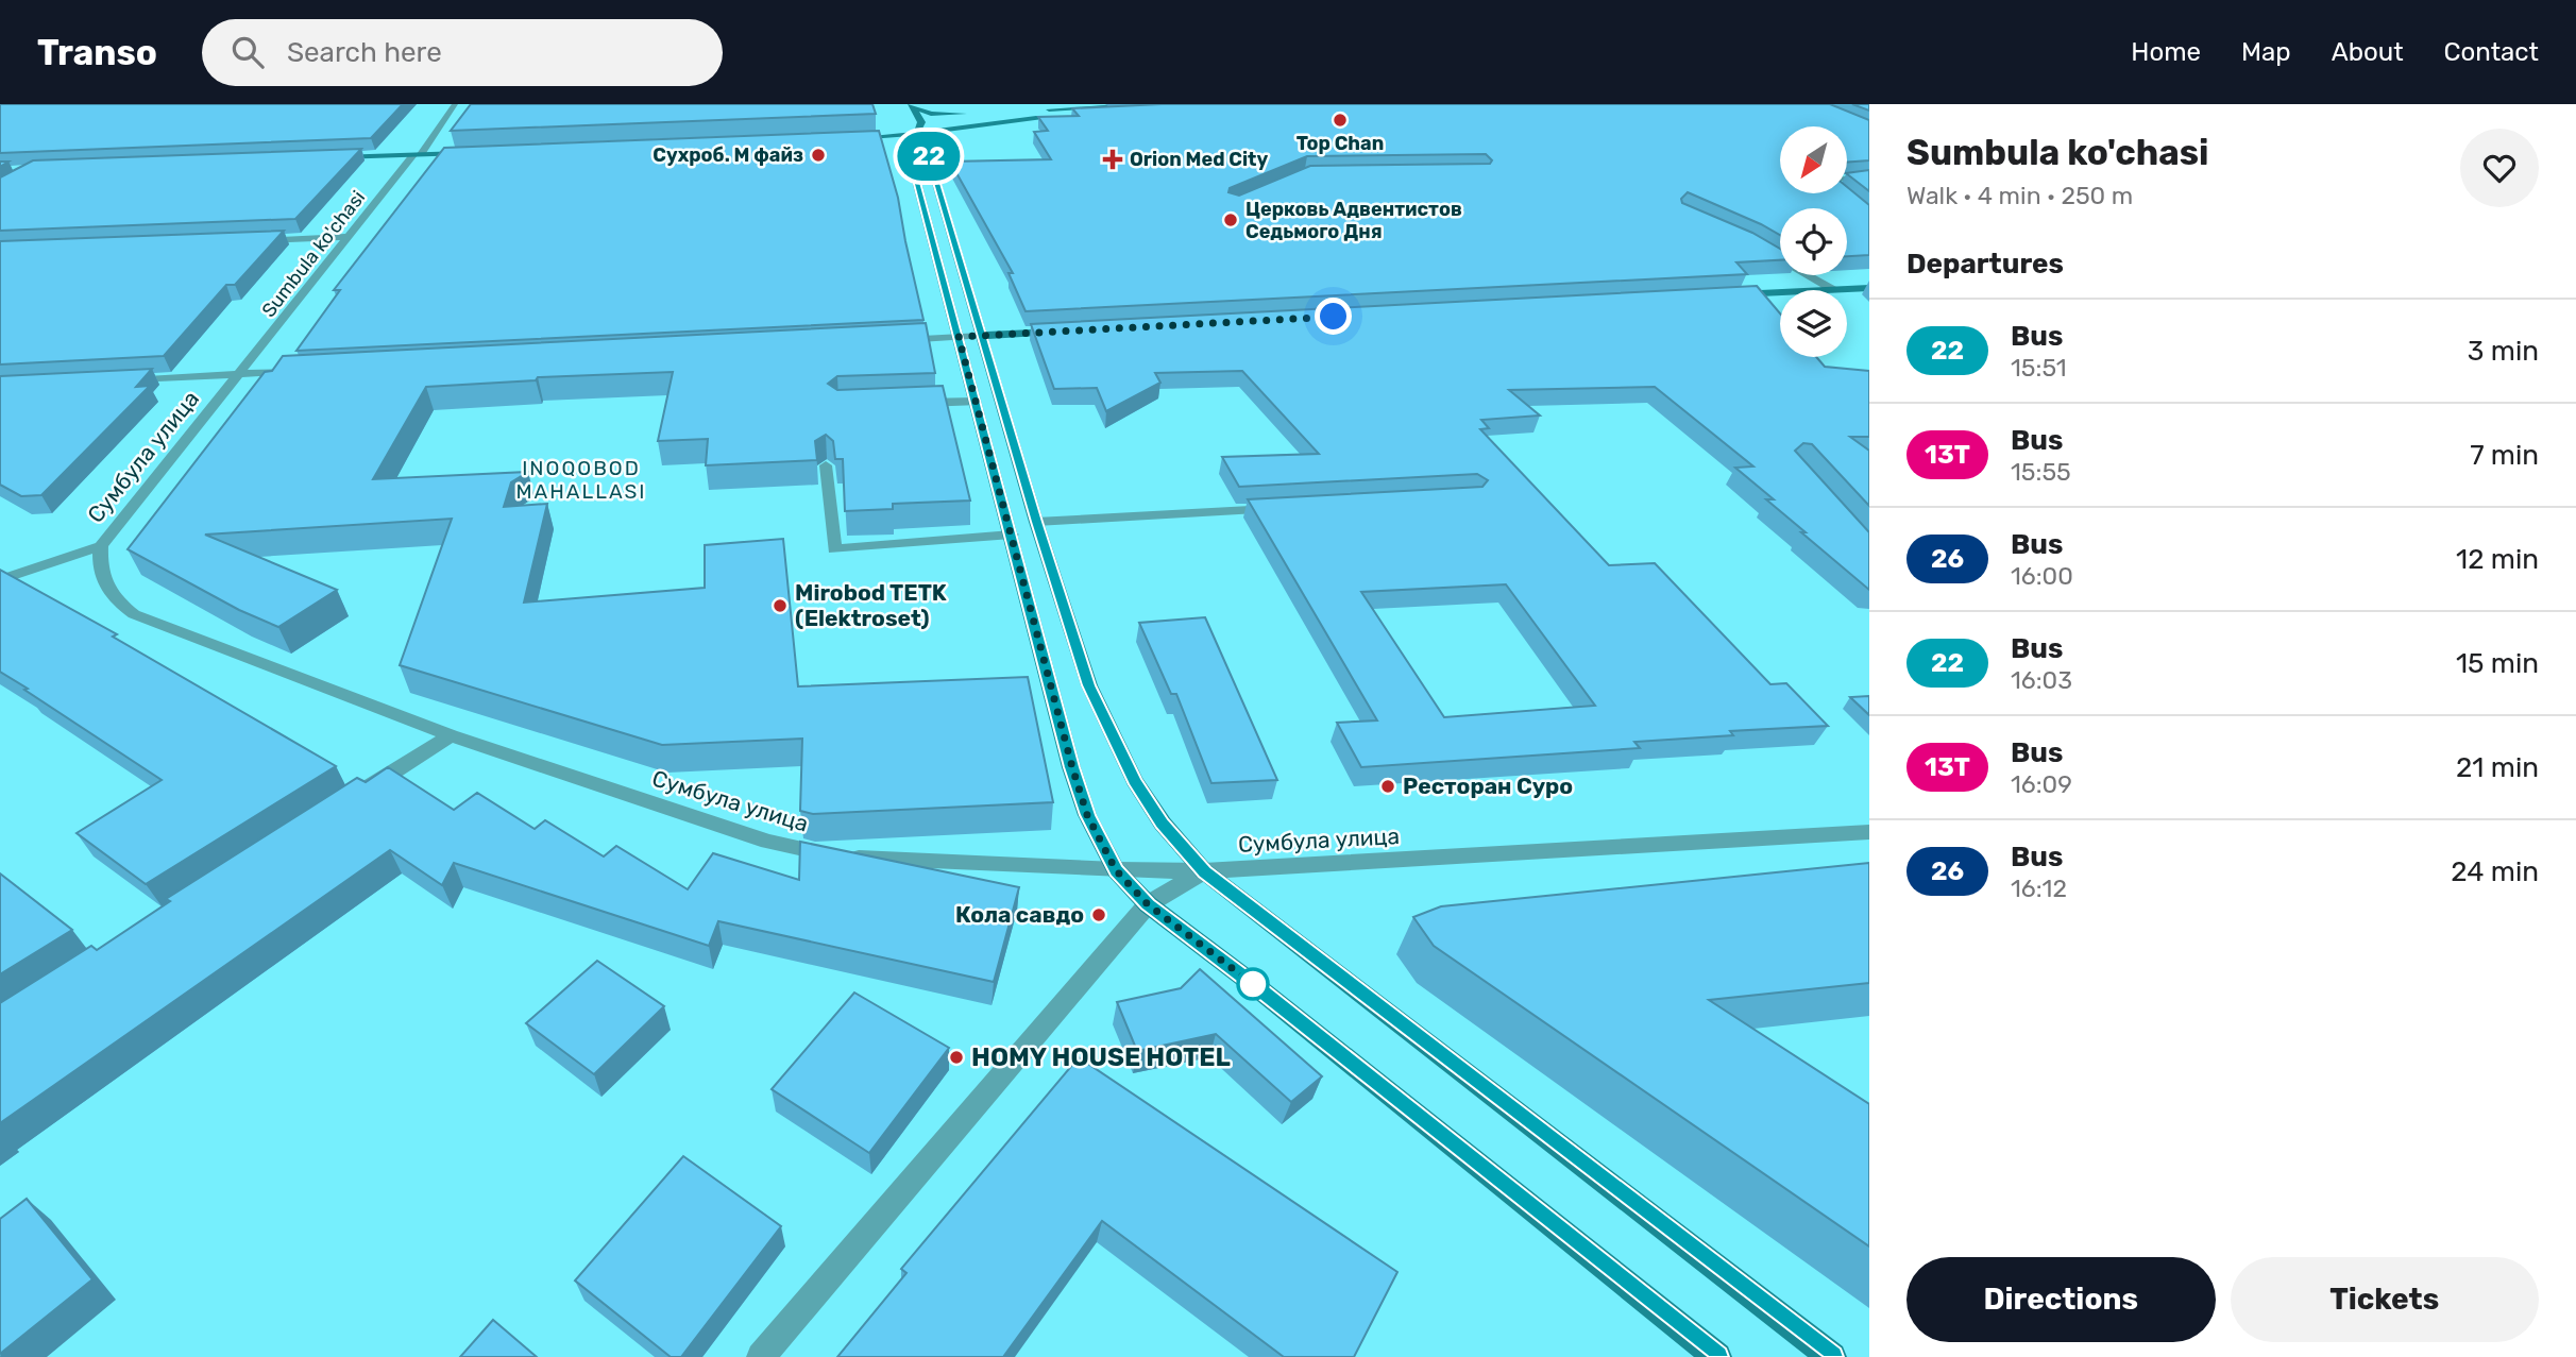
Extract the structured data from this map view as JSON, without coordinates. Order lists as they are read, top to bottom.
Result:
{
  "streets": {
    "street": ["Sumbula ko'chasi", "Сумбула улица"]
  },
  "crossings": [
    ["Sumbula ko'chasi", "Сумбула улица"]
  ],
  "districts": ["INOQOBOD MAHALLASI"],
  "places": {
    "other": [
      "Top Chan",
      "Сухроб. М файз",
      "Церковь Адвентистов Седьмого Дня",
      "Mirobod TETK (Elektroset)",
      "Ресторан Суро",
      "Кола савдо",
      "HOMY HOUSE HOTEL"
    ],
    "health": ["Orion Med City"]
  },
  "lines": ["bus line 22"],
  "north": "bottom left",
  "page": {
    "header": "Transo",
    "search": "Search here",
    "nav": [
      "Home",
      "Map",
      "About",
      "Contact"
    ],
    "on_map": "22",
    "heading": [
      ["Sumbula ko'chasi", "Walk · 4 min · 250 m"],
      "Departures"
    ],
    "list": [
      {
        "mark": "22",
        "name": "Bus",
        "note": "15:51",
        "value": "3 min"
      },
      {
        "mark": "13Т",
        "name": "Bus",
        "note": "15:55",
        "value": "7 min"
      },
      {
        "mark": "26",
        "name": "Bus",
        "note": "16:00",
        "value": "12 min"
      },
      {
        "mark": "22",
        "name": "Bus",
        "note": "16:03",
        "value": "15 min"
      },
      {
        "mark": "13Т",
        "name": "Bus",
        "note": "16:09",
        "value": "21 min"
      },
      {
        "mark": "26",
        "name": "Bus",
        "note": "16:12",
        "value": "24 min"
      }
    ],
    "buttons": ["Directions", "Tickets"]
  }
}
